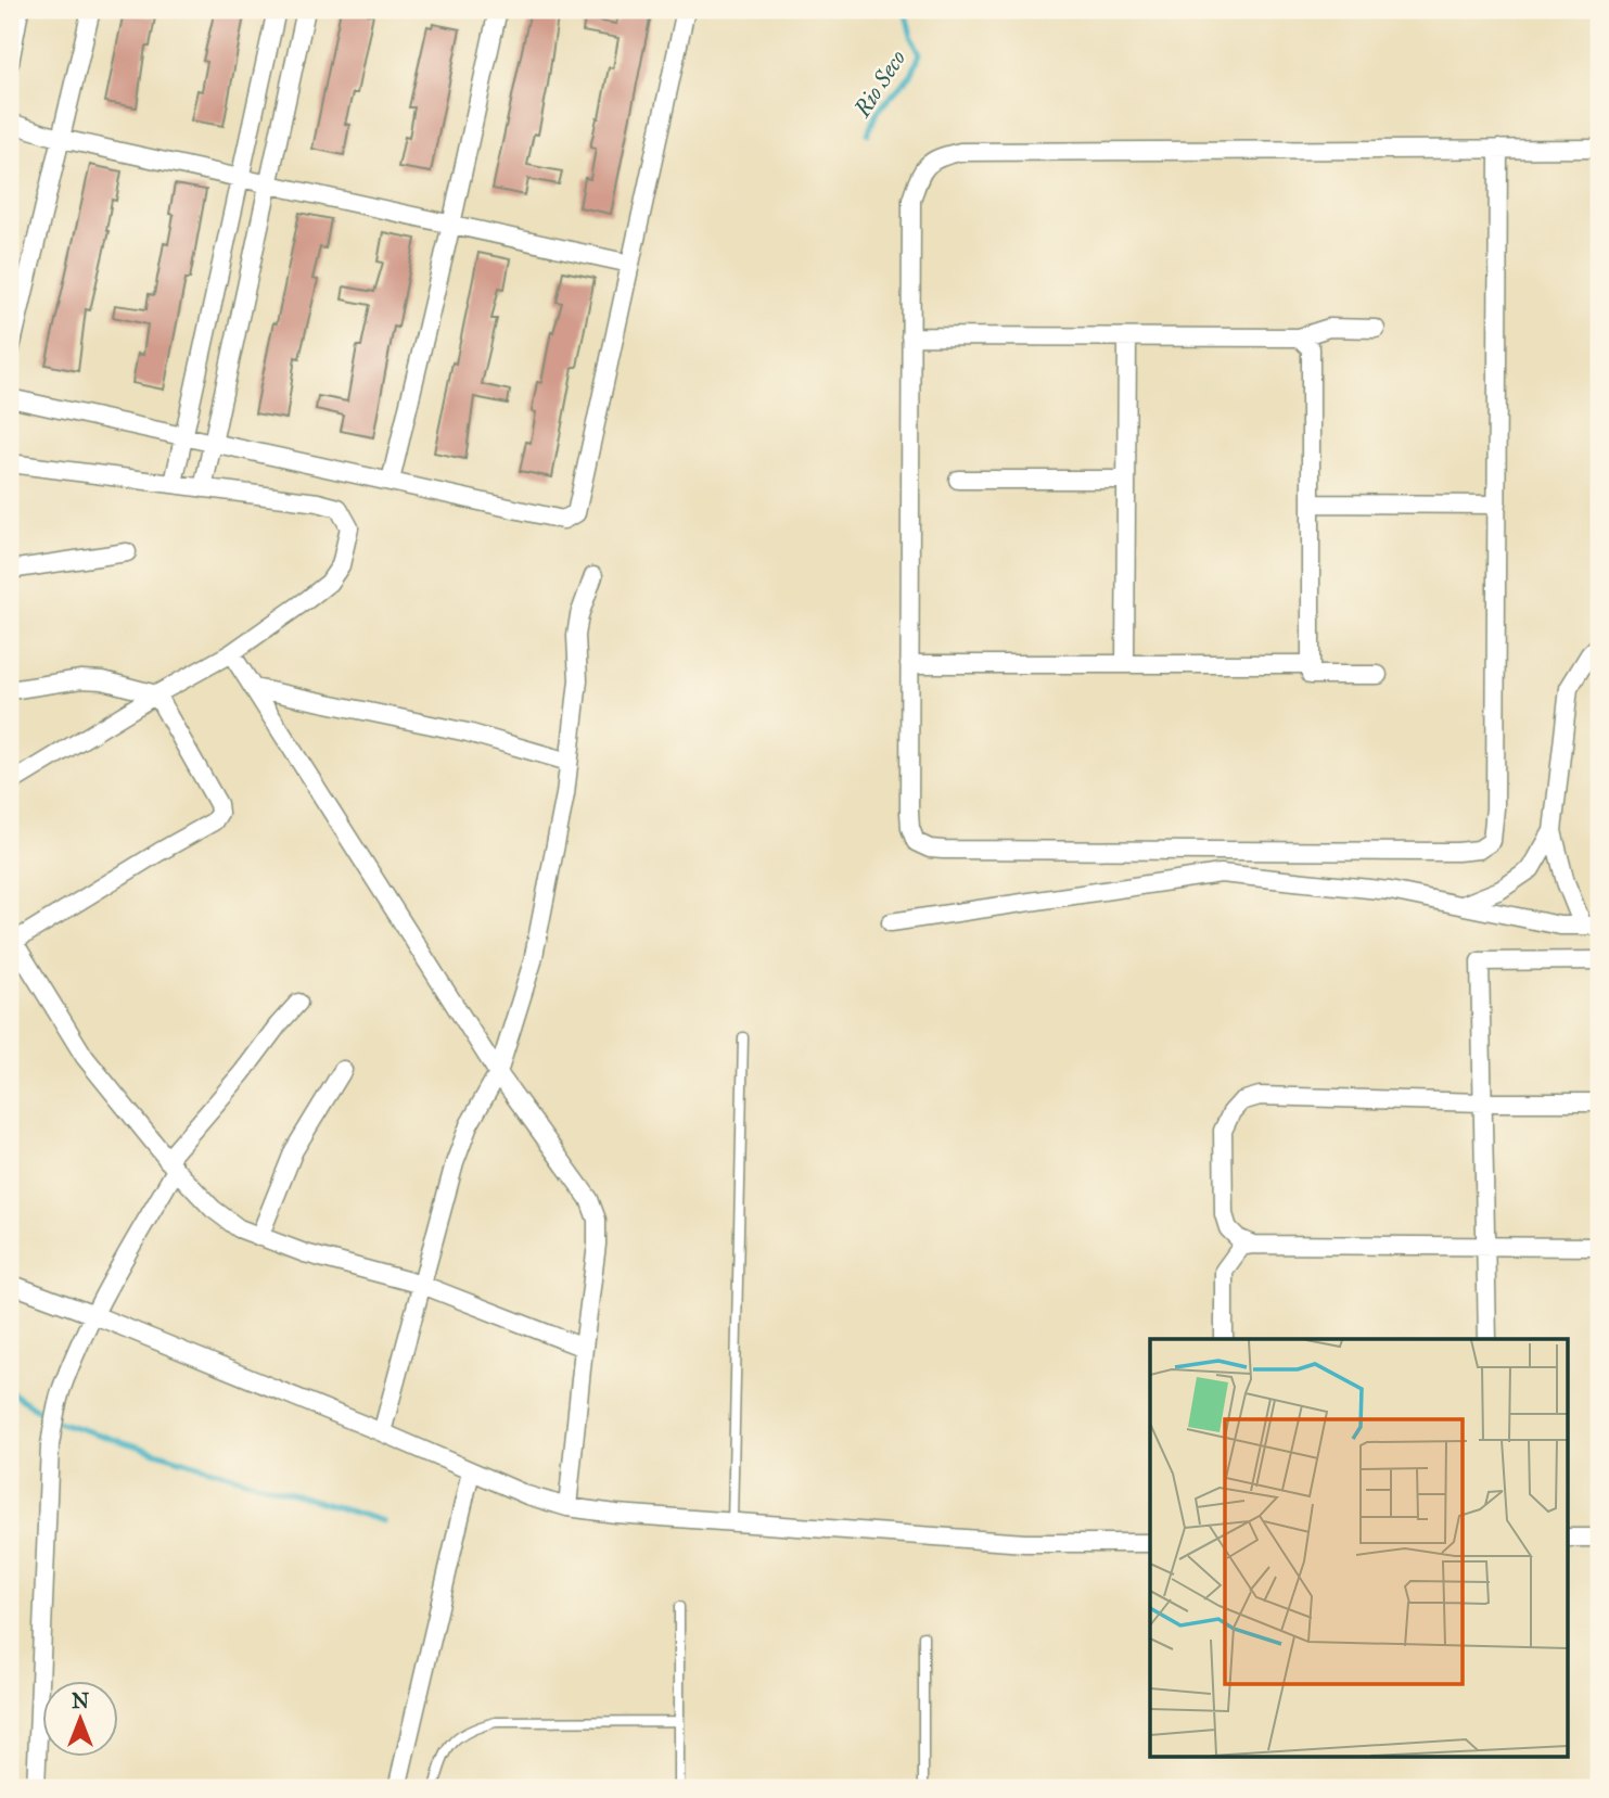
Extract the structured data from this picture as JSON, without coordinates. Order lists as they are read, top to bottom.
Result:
{
  "water": ["Rio Seco"],
  "north": "top"
}
